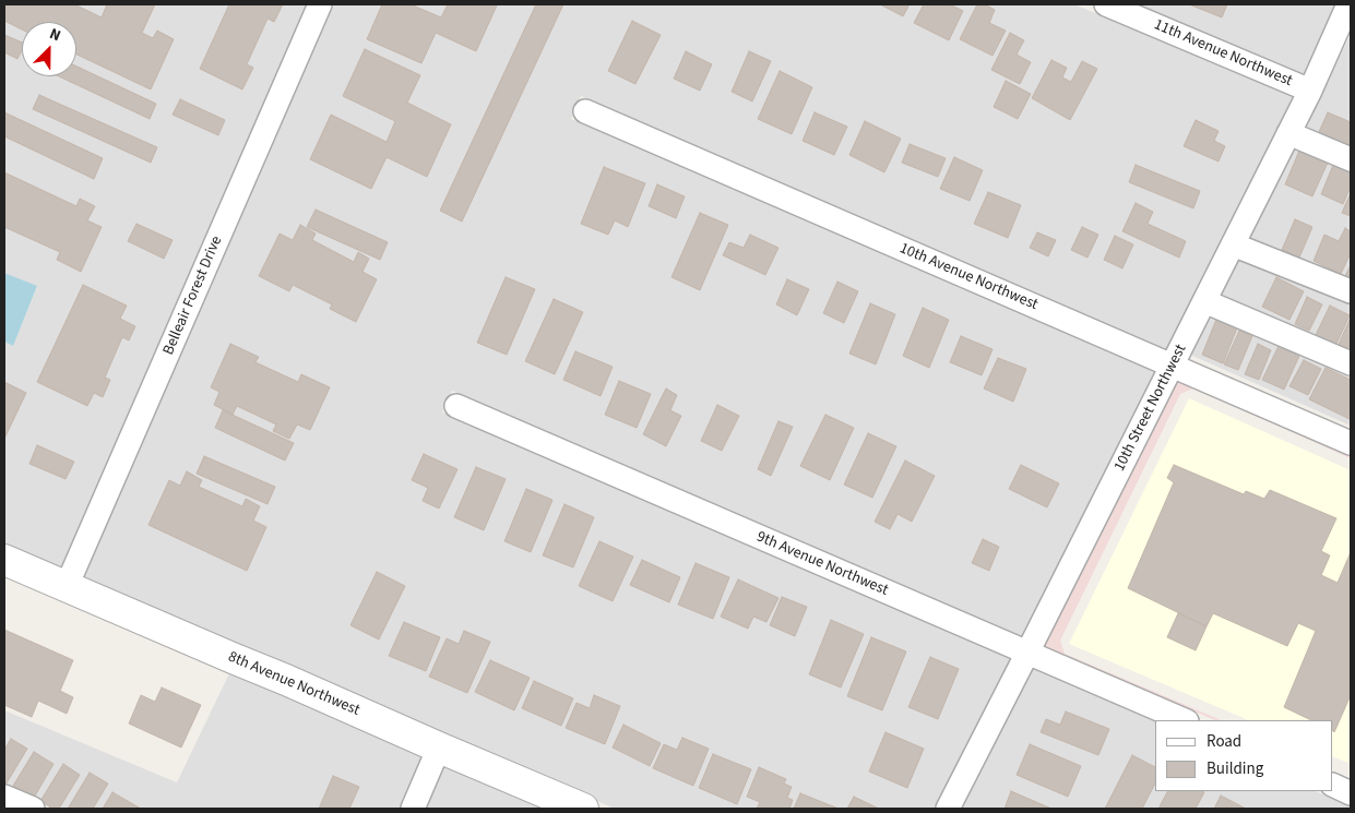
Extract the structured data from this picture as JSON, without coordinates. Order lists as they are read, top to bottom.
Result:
{
  "streets": {
    "street": [
      "11th Avenue Northwest",
      "10th Avenue Northwest",
      "Belleair Forest Drive",
      "10th Street Northwest",
      "9th Avenue Northwest",
      "8th Avenue Northwest"
    ]
  },
  "crossings": [
    ["11th Avenue Northwest", "10th Street Northwest"],
    ["10th Avenue Northwest", "10th Street Northwest"],
    ["Belleair Forest Drive", "8th Avenue Northwest"],
    ["10th Street Northwest", "9th Avenue Northwest"]
  ],
  "legend": ["Road", "Building"],
  "north": "top right"
}
